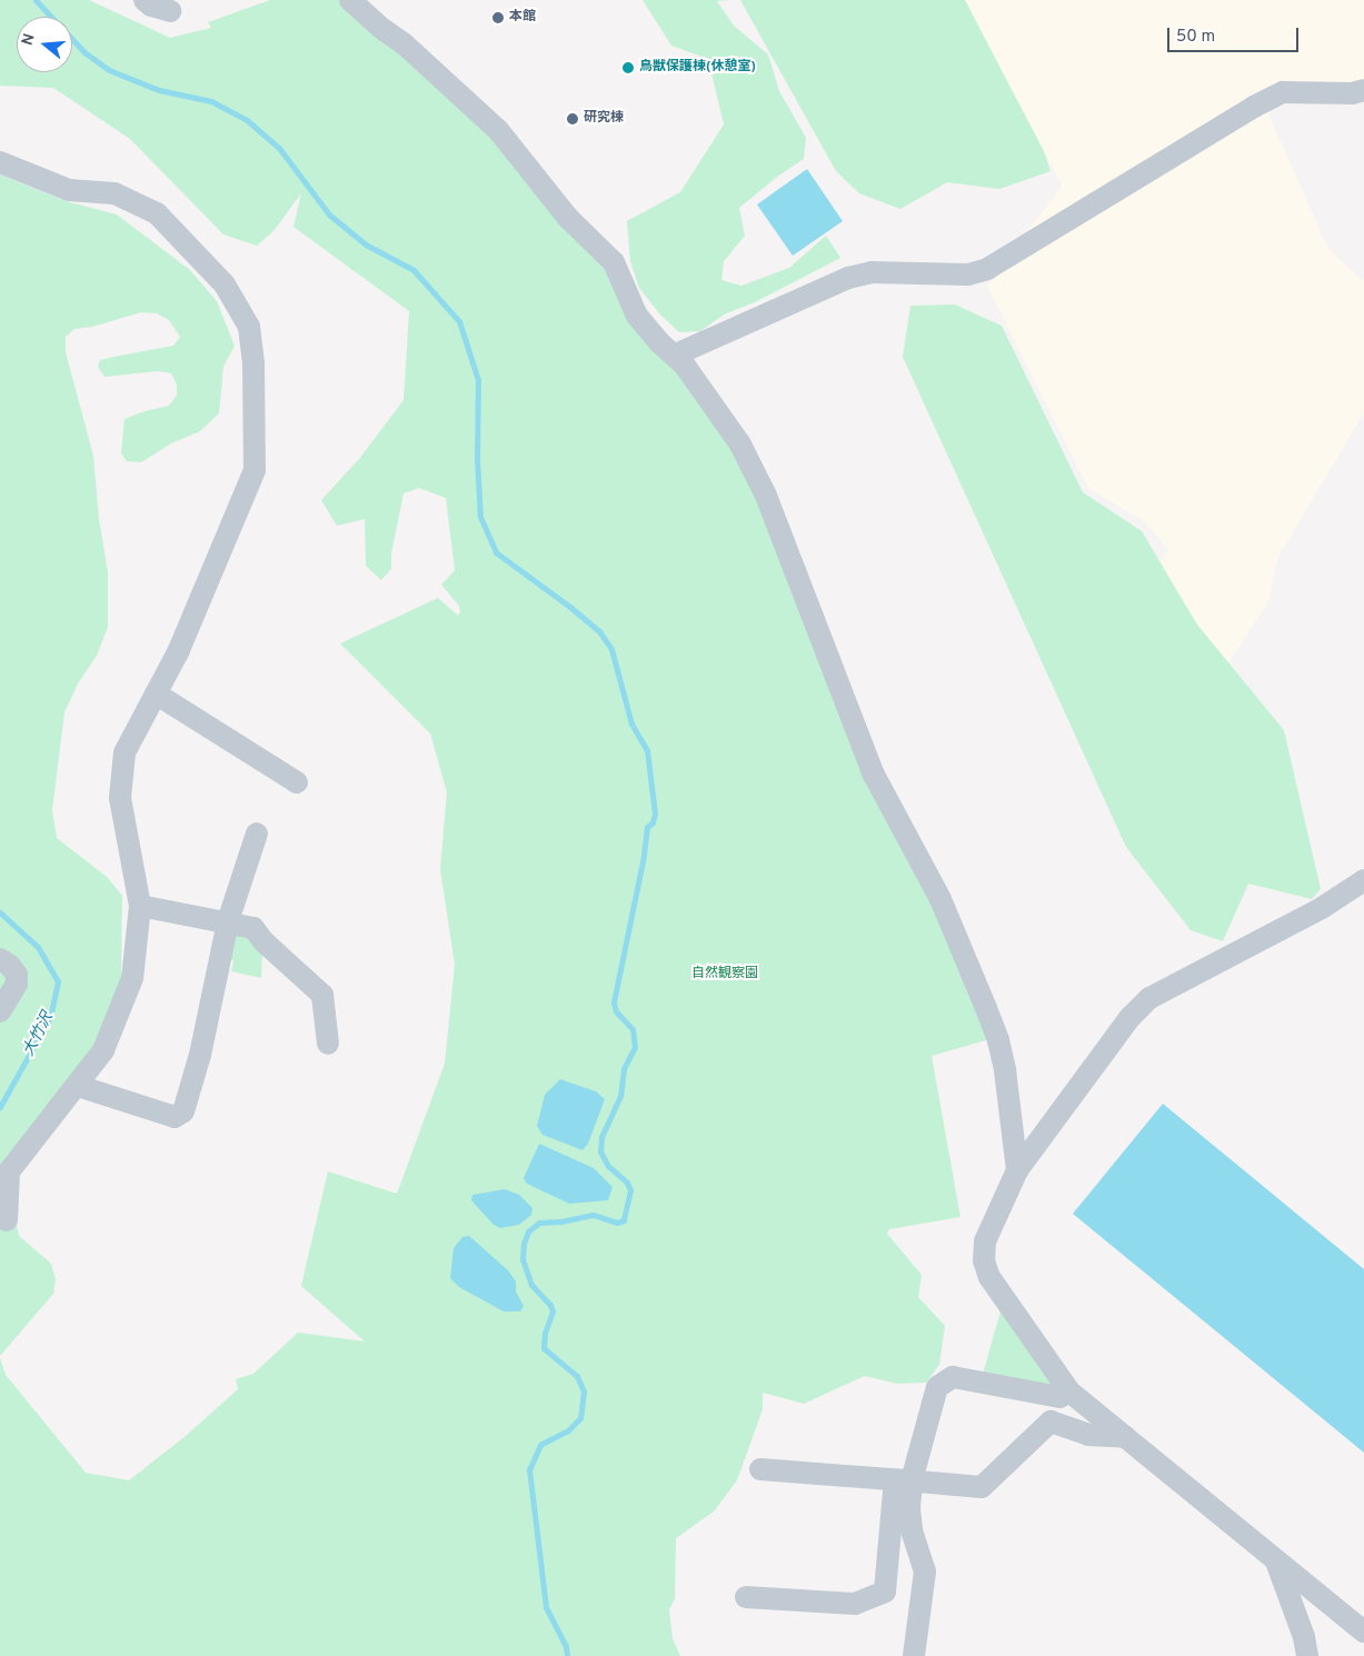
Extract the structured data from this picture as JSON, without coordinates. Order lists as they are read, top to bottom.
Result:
{
  "water": ["大竹沢"],
  "parks": ["自然観察園"],
  "places": ["本館", "鳥獣保護棟(休憩室)", "研究棟"],
  "scale_bar": "50 m",
  "north": "left"
}
